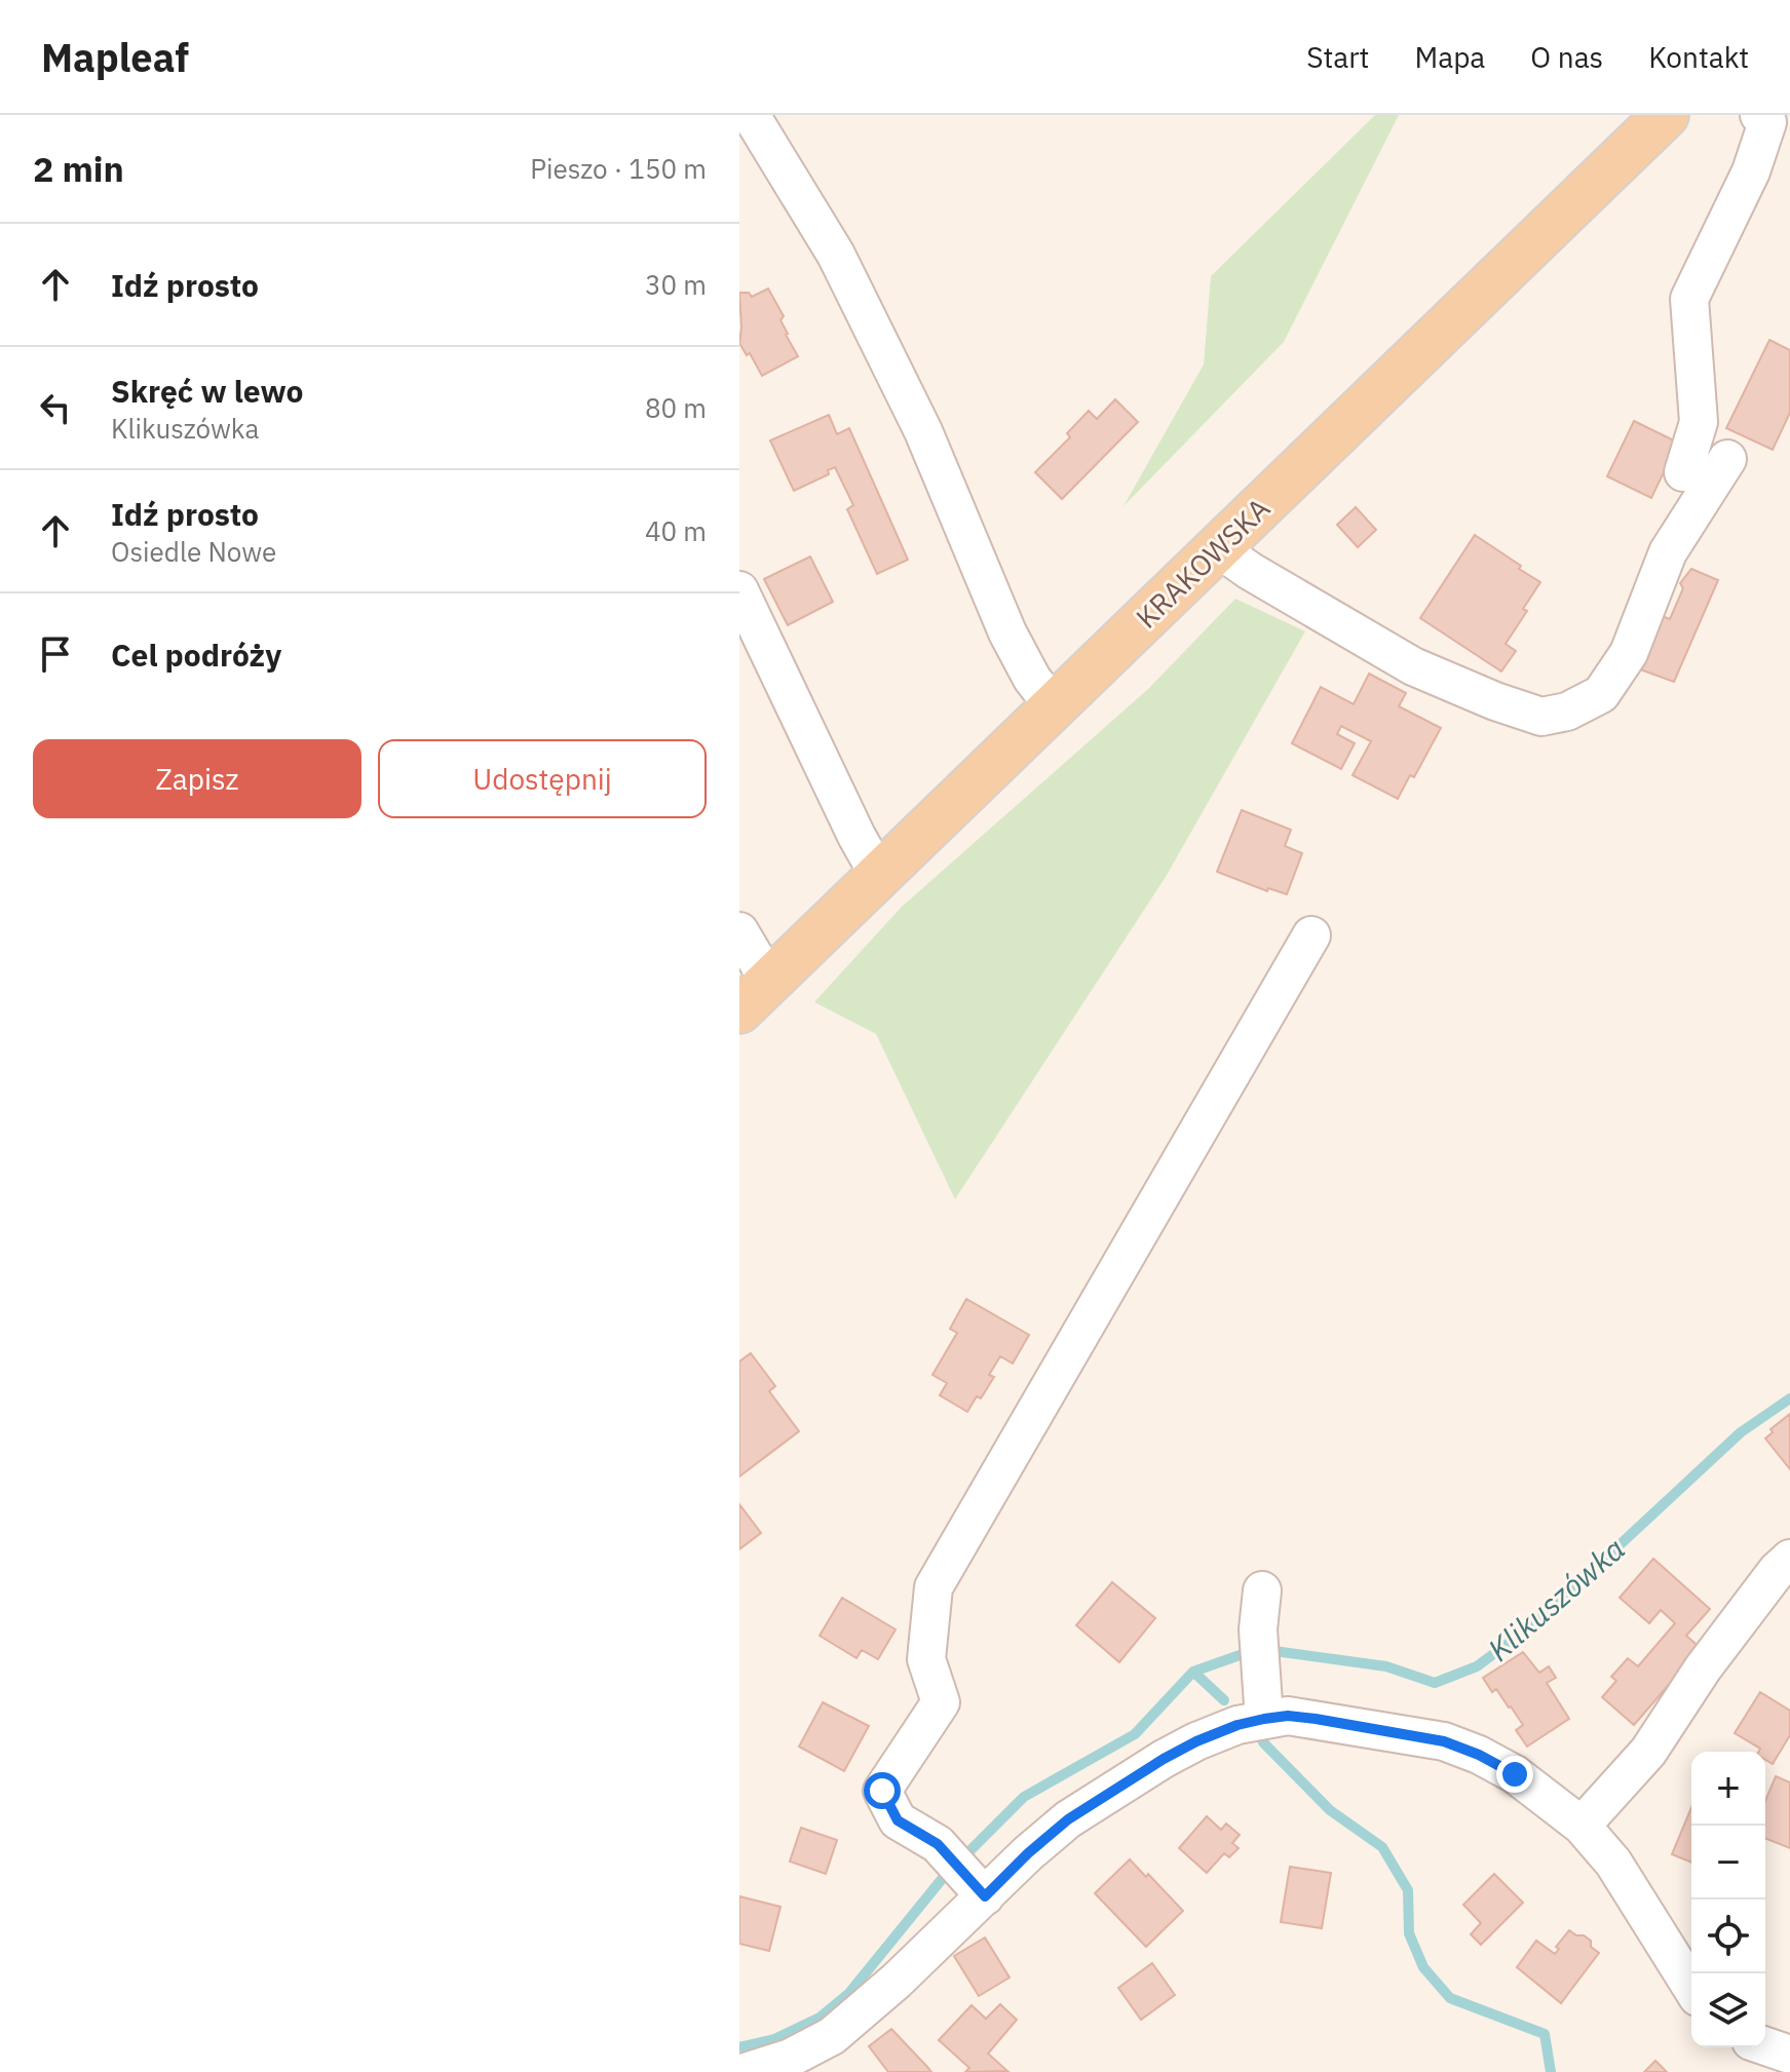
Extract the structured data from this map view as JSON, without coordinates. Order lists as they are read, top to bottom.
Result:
{
  "streets": {
    "main road": ["KRAKOWSKA"]
  },
  "water": ["Klikuszówka"],
  "page": {
    "header": "Mapleaf",
    "nav": [
      "Start",
      "Mapa",
      "O nas",
      "Kontakt"
    ],
    "heading": ["2 min", "Pieszo · 150 m"],
    "list": [
      ["Idź prosto", "30 m"],
      ["Skręć w lewo", "Klikuszówka", "80 m"],
      ["Idź prosto", "Osiedle Nowe", "40 m"],
      "Cel podróży"
    ],
    "buttons": ["Zapisz", "Udostępnij"],
    "map_buttons": ["+", "−"]
  }
}
